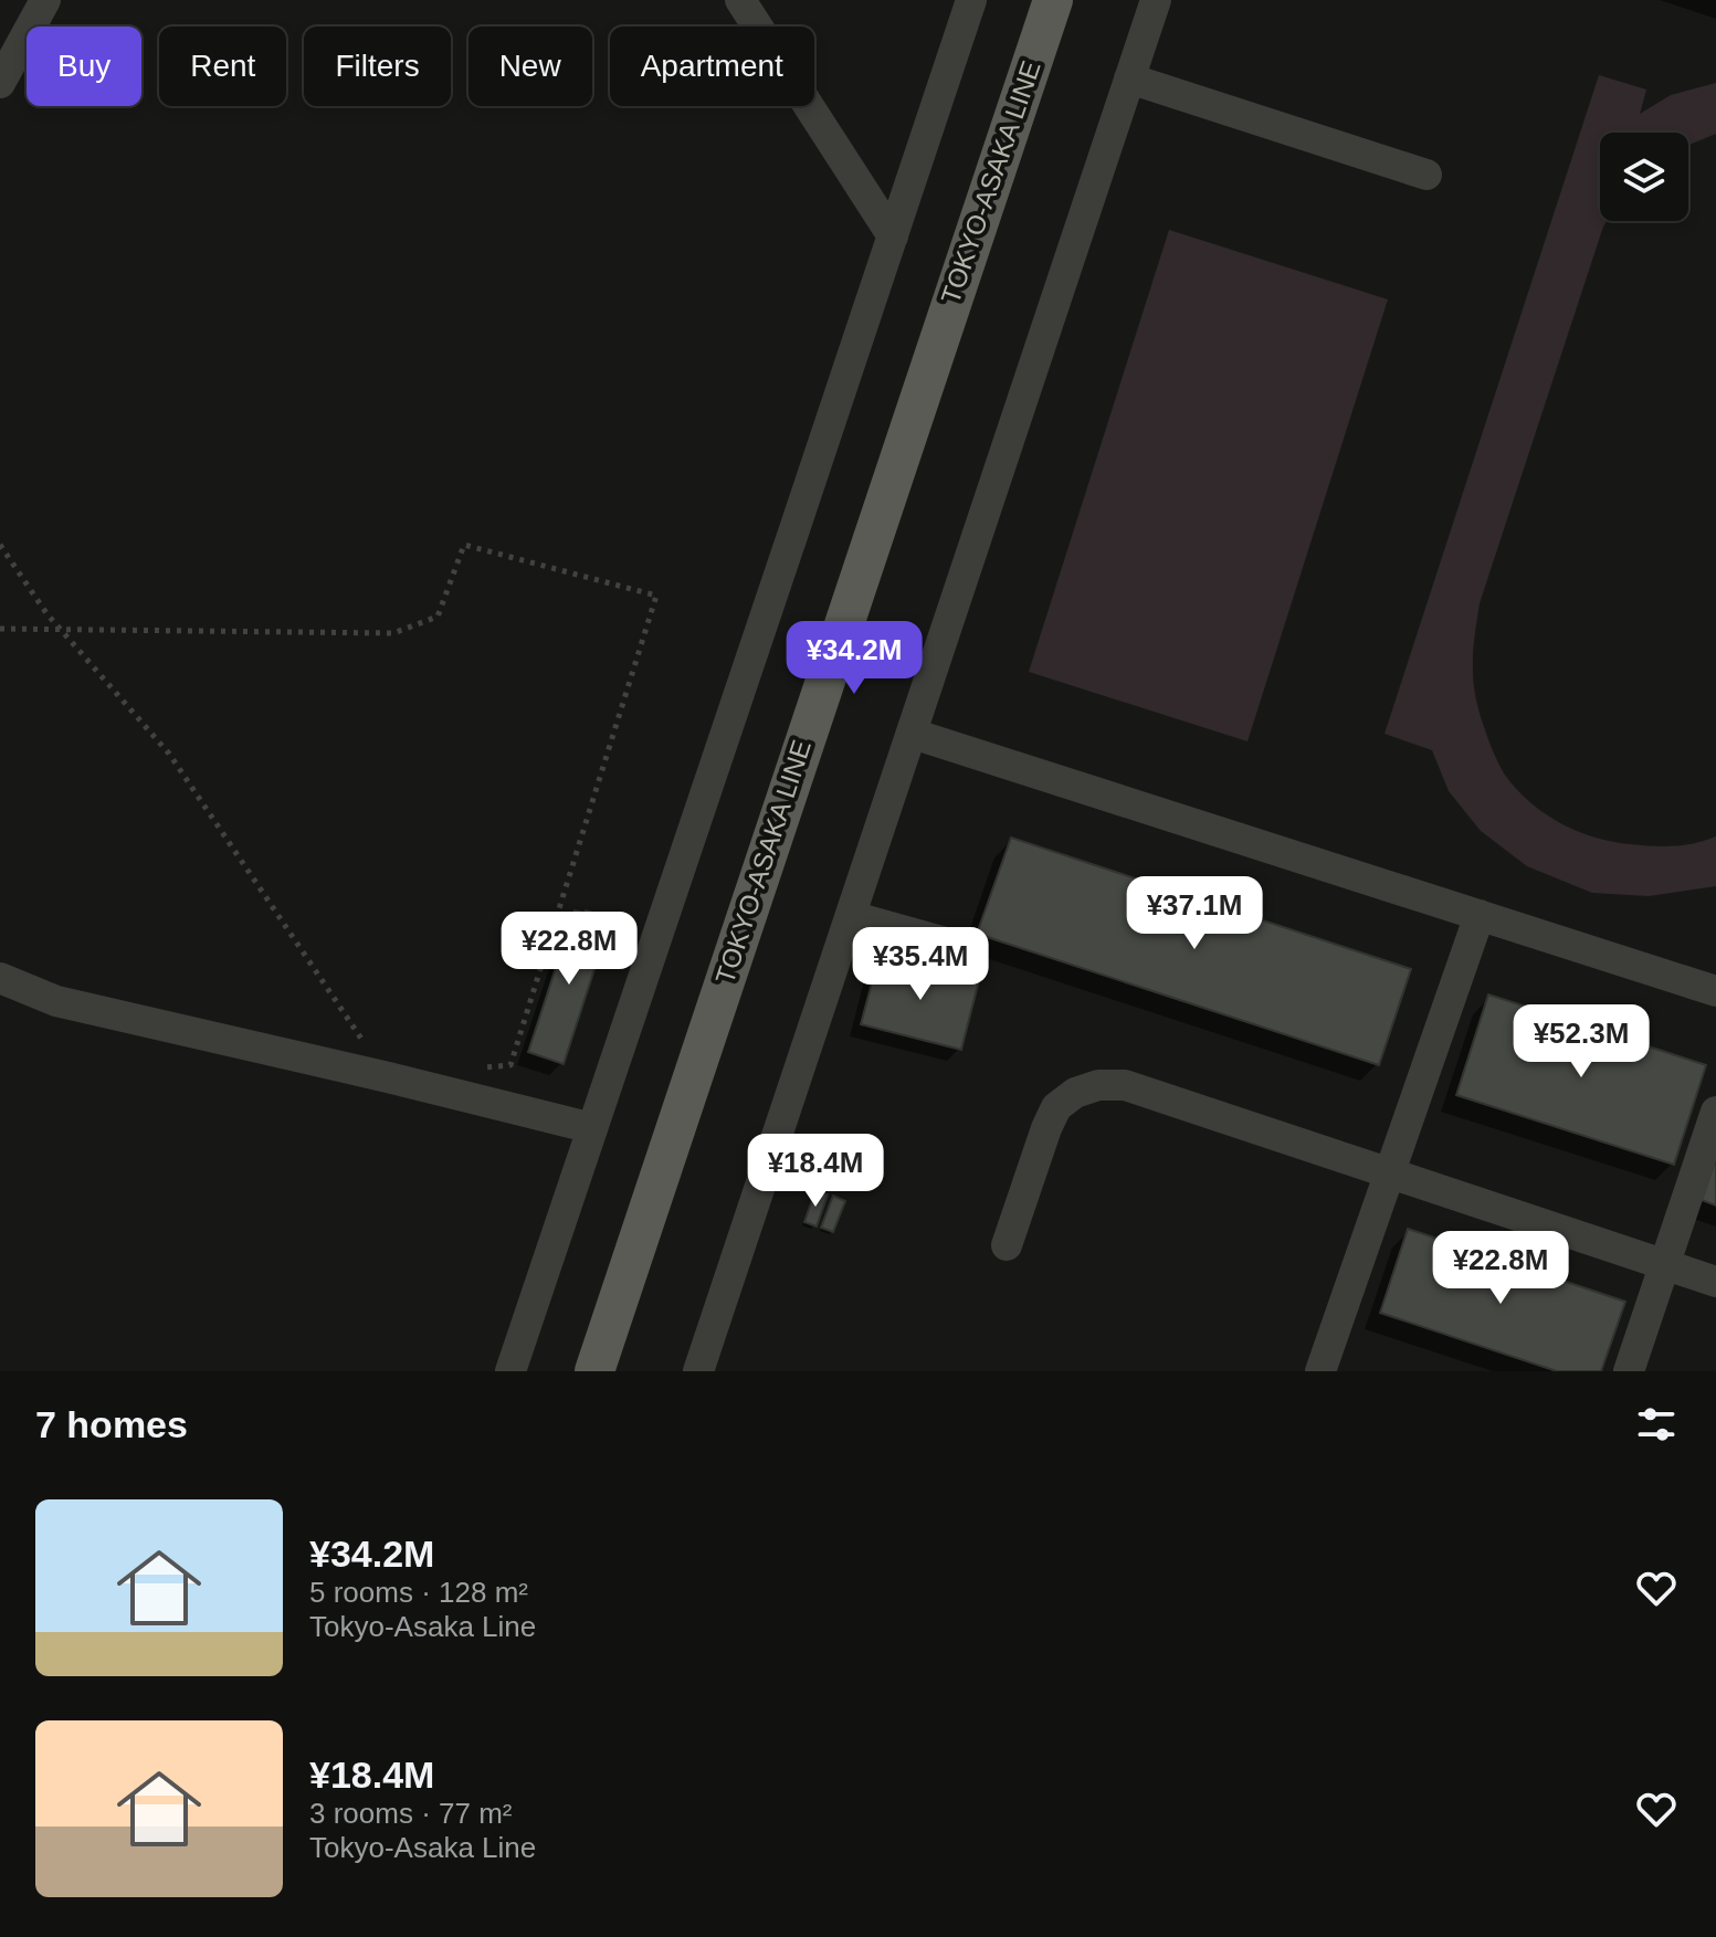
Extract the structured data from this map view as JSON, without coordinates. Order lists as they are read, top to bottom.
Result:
{
  "streets": {
    "main road": ["TOKYO-ASAKA LINE"]
  },
  "page": {
    "chip": [
      "Buy",
      "Rent",
      "Filters",
      "New",
      "Apartment"
    ],
    "price": [
      "¥34.2M",
      "¥37.1M",
      "¥22.8M",
      "¥35.4M",
      "¥52.3M",
      "¥18.4M",
      "¥22.8M"
    ],
    "heading": "7 homes",
    "list": [
      {
        "name": "¥34.2M",
        "note": "5 rooms · 128 m² · Tokyo-Asaka Line"
      },
      {
        "name": "¥18.4M",
        "note": "3 rooms · 77 m² · Tokyo-Asaka Line"
      }
    ]
  }
}
